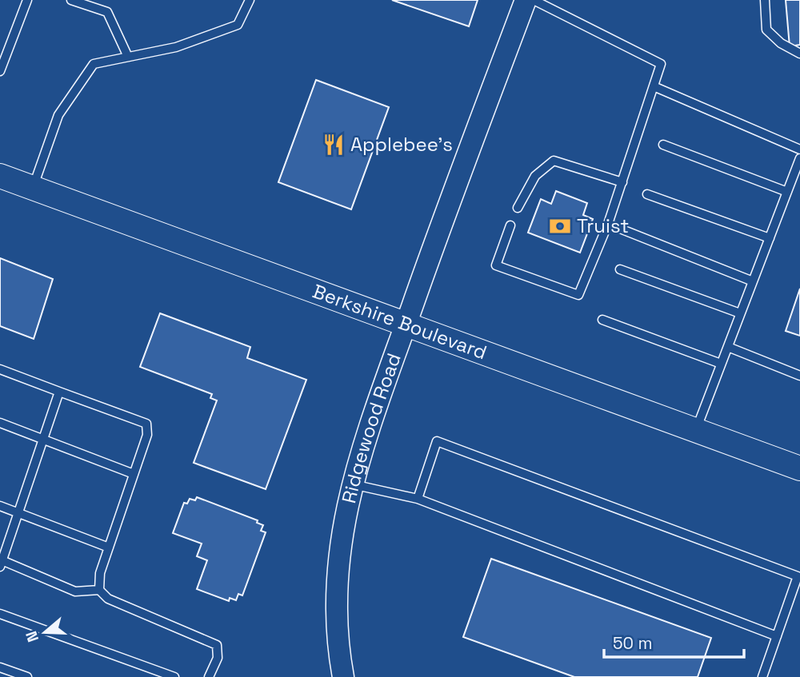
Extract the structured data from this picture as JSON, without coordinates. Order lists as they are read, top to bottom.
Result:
{
  "streets": {
    "main road": ["Berkshire Boulevard"],
    "street": ["Ridgewood Road"]
  },
  "crossings": [
    ["Berkshire Boulevard", "Ridgewood Road"]
  ],
  "places": {
    "restaurant": ["Applebee's"],
    "bank": ["Truist"]
  },
  "scale_bar": "50 m",
  "north": "left"
}
